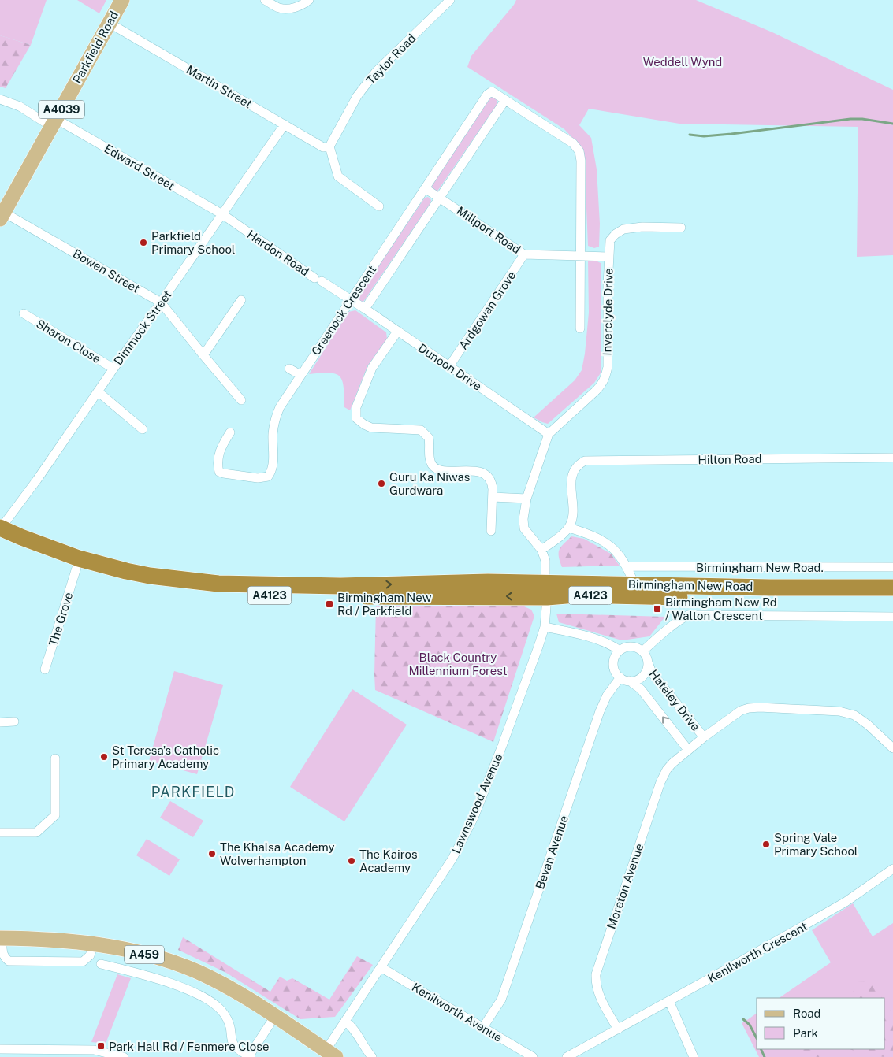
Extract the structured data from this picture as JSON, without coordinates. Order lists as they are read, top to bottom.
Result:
{
  "streets": {
    "highway": ["Birmingham New Road", "A4123"],
    "main road": ["Parkfield Road", "A4039", "A459"],
    "street": [
      "Taylor Road",
      "Martin Street",
      "Edward Street",
      "Millport Road",
      "Hardon Road",
      "Bowen Street",
      "Greenock Crescent",
      "Ardgowan Grove",
      "Inverclyde Drive",
      "Dimmock Street",
      "Sharon Close",
      "Dunoon Drive",
      "Hilton Road",
      "Birmingham New Road.",
      "The Grove",
      "Hateley Drive",
      "Lawnswood Avenue",
      "Bevan Avenue",
      "Moreton Avenue",
      "Kenilworth Crescent",
      "Kenilworth Avenue"
    ]
  },
  "crossings": [
    ["Parkfield Road", "Martin Street"],
    ["Parkfield Road", "Edward Street"],
    ["Parkfield Road", "Bowen Street"],
    ["Taylor Road", "Martin Street"],
    ["Martin Street", "Dimmock Street"],
    ["Edward Street", "Hardon Road"],
    ["Edward Street", "Dimmock Street"],
    ["Millport Road", "Greenock Crescent"],
    ["Millport Road", "Ardgowan Grove"],
    ["Millport Road", "Inverclyde Drive"],
    ["Hardon Road", "Greenock Crescent"],
    ["Hardon Road", "Dimmock Street"],
    ["Hardon Road", "Dunoon Drive"],
    ["Bowen Street", "Dimmock Street"],
    ["Greenock Crescent", "Dunoon Drive"],
    ["Ardgowan Grove", "Dunoon Drive"],
    ["Inverclyde Drive", "Dunoon Drive"],
    ["Dimmock Street", "Sharon Close"],
    ["Dimmock Street", "Birmingham New Road"],
    ["Birmingham New Road", "The Grove"],
    ["Birmingham New Road", "Lawnswood Avenue"],
    ["Hateley Drive", "Bevan Avenue"],
    ["Hateley Drive", "Moreton Avenue"],
    ["Lawnswood Avenue", "A459"],
    ["Lawnswood Avenue", "Kenilworth Avenue"],
    ["Bevan Avenue", "Kenilworth Avenue"],
    ["Moreton Avenue", "Kenilworth Crescent"]
  ],
  "districts": ["PARKFIELD"],
  "parks": ["Weddell Wynd", "Black Country Millennium Forest"],
  "places": {
    "other": [
      "Parkfield Primary School",
      "Guru Ka Niwas Gurdwara",
      "St Teresa's Catholic Primary Academy",
      "Spring Vale Primary School",
      "The Khalsa Academy Wolverhampton",
      "The Kairos Academy"
    ],
    "transit": ["Birmingham New Rd / Parkfield", "Birmingham New Rd / Walton Crescent", "Park Hall Rd / Fenmere Close"]
  },
  "legend": ["Road", "Park"]
}
